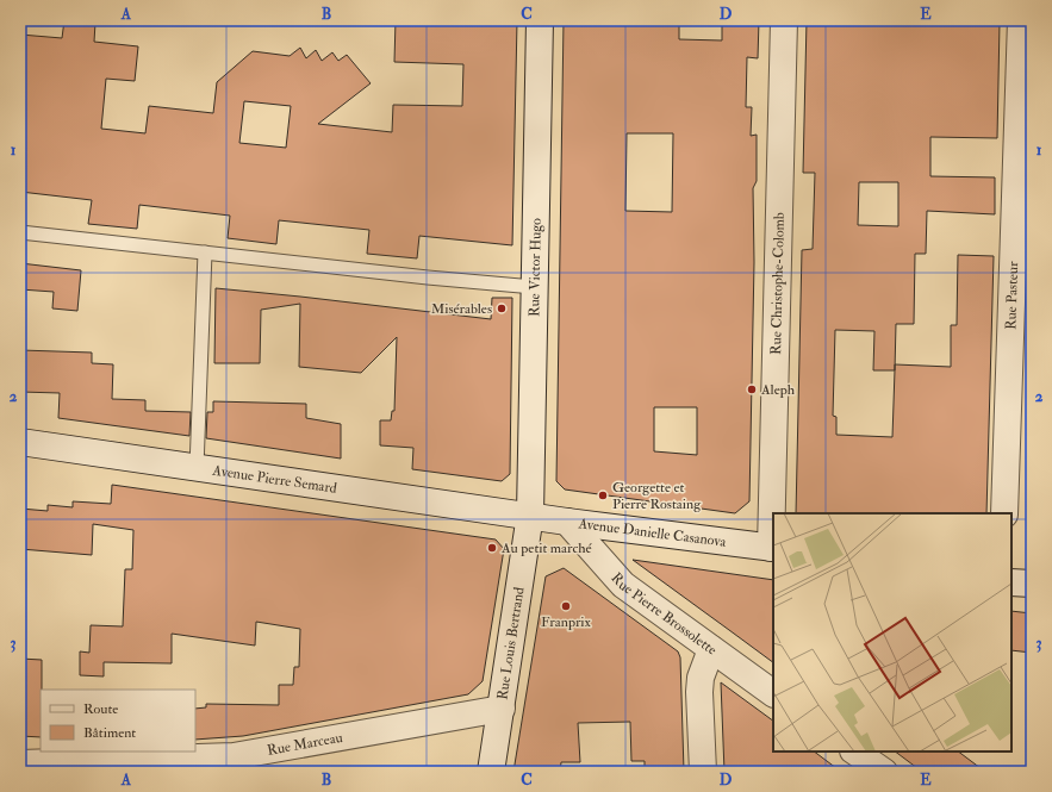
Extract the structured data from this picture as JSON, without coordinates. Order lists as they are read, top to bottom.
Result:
{
  "streets": {
    "street": [
      "Rue Victor Hugo",
      "Rue Christophe-Colomb",
      "Rue Pasteur",
      "Avenue Pierre Semard",
      "Avenue Danielle Casanova",
      "Rue Pierre Brossolette",
      "Rue Louis Bertrand",
      "Rue Marceau"
    ]
  },
  "crossings": [
    ["Rue Victor Hugo", "Avenue Pierre Semard"],
    ["Rue Victor Hugo", "Avenue Danielle Casanova"],
    ["Rue Victor Hugo", "Rue Louis Bertrand"],
    ["Rue Christophe-Colomb", "Avenue Danielle Casanova"],
    ["Avenue Pierre Semard", "Avenue Danielle Casanova"],
    ["Avenue Pierre Semard", "Rue Louis Bertrand"],
    ["Avenue Danielle Casanova", "Rue Pierre Brossolette"],
    ["Avenue Danielle Casanova", "Rue Louis Bertrand"],
    ["Rue Louis Bertrand", "Rue Marceau"]
  ],
  "places": [
    "Misérables",
    "Aleph",
    "Georgette et Pierre Rostaing",
    "Au petit marché",
    "Franprix"
  ],
  "legend": ["Route", "Bâtiment"],
  "grid": {
    "columns": [
      "A",
      "B",
      "C",
      "D",
      "E"
    ],
    "rows": ["1", "2", "3"]
  }
}
